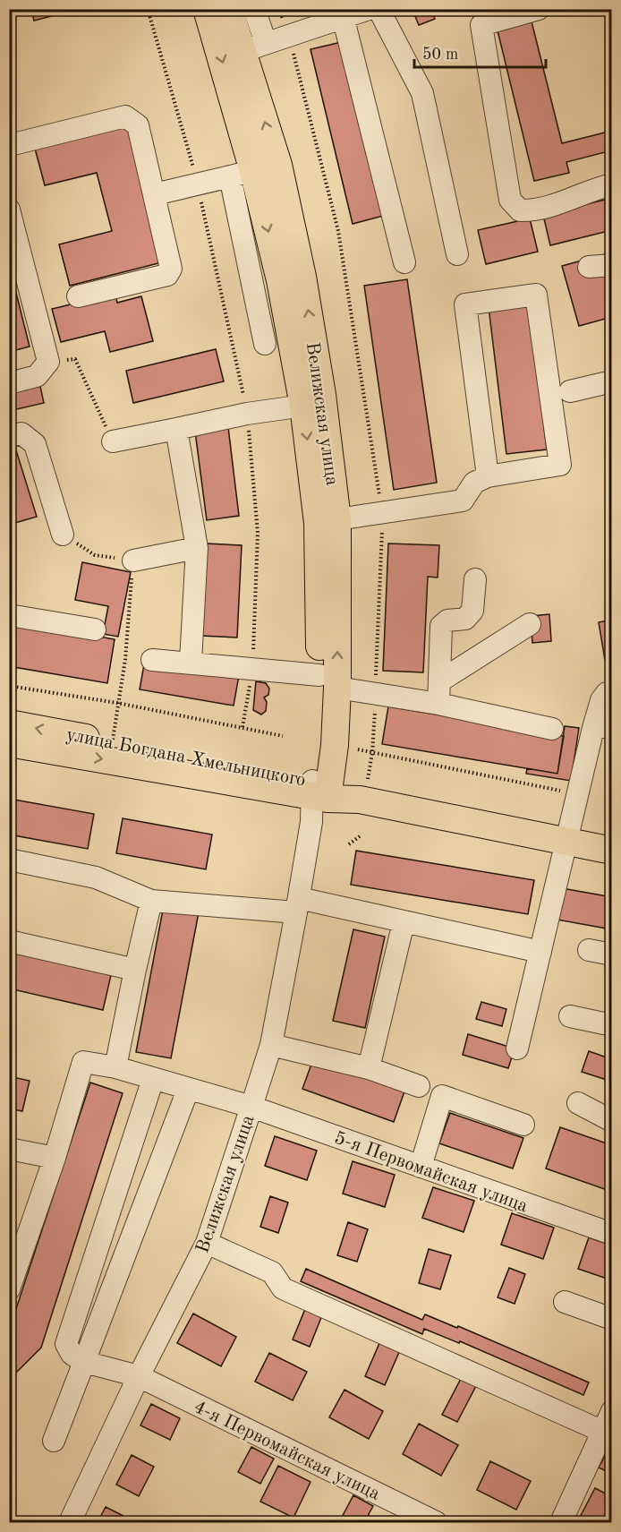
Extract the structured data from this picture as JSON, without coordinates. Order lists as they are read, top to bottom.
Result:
{
  "streets": {
    "main road": ["Велижская улица", "улица Богдана Хмельницкого"],
    "street": ["5-я Первомайская улица", "4-я Первомайская улица"]
  },
  "crossings": [
    ["Велижская улица", "улица Богдана Хмельницкого"],
    ["Велижская улица", "5-я Первомайская улица"],
    ["Велижская улица", "4-я Первомайская улица"]
  ],
  "scale_bar": "50 m"
}
